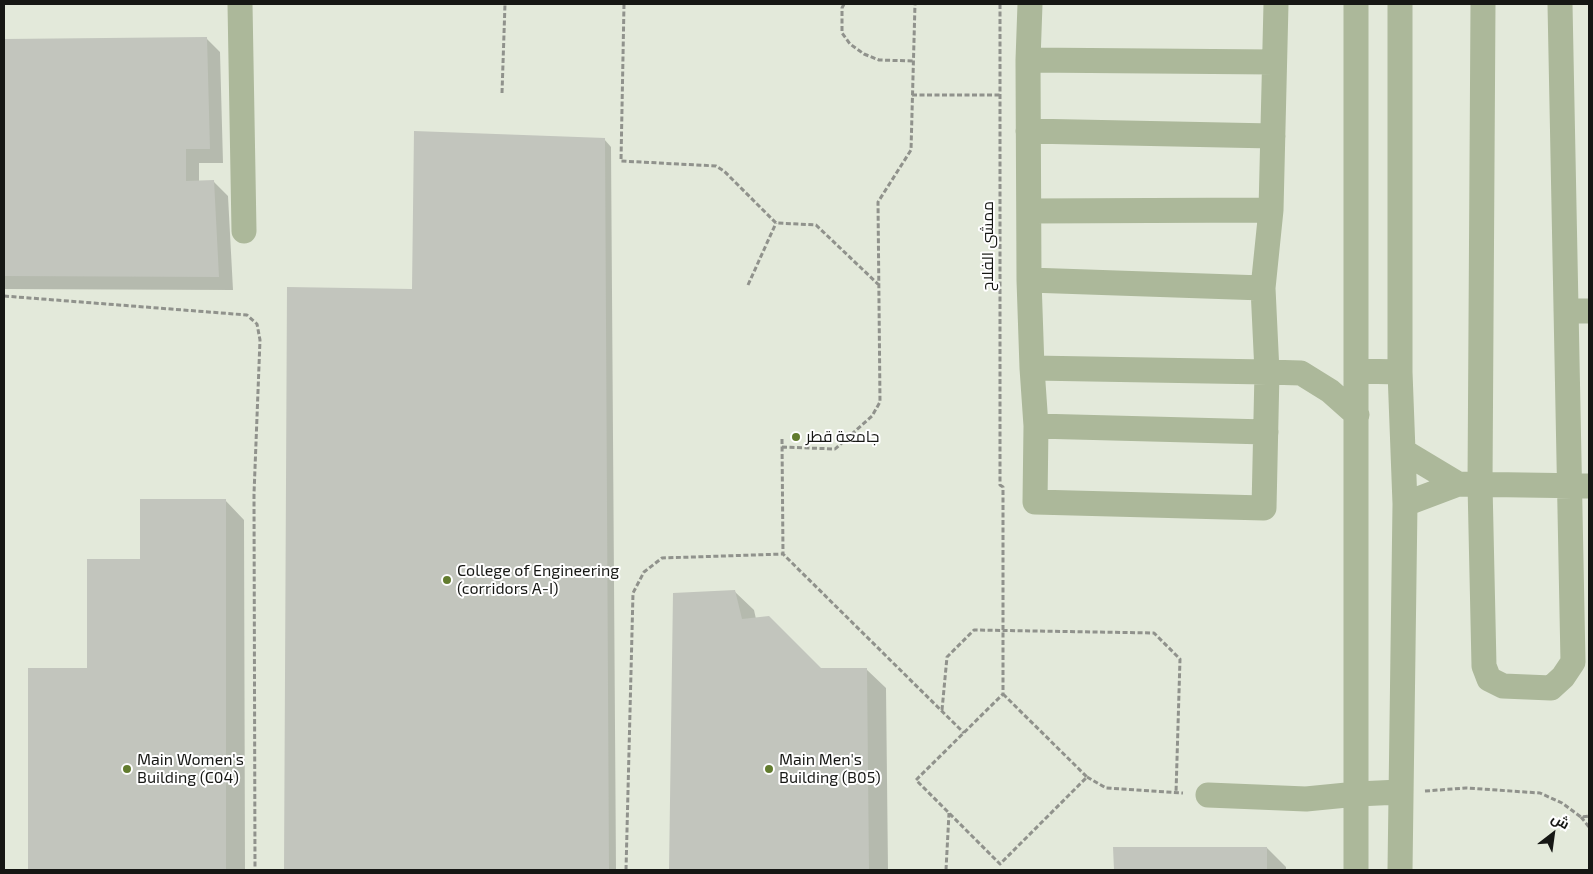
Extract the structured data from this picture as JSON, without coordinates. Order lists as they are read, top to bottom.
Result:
{
  "streets": {
    "path": ["ممشى الفلاح"]
  },
  "places": [
    "جامعة قطر",
    "College of Engineering (corridors A-I)",
    "Main Women's Building (C04)",
    "Main Men's Building (B05)"
  ],
  "north": "top right"
}
